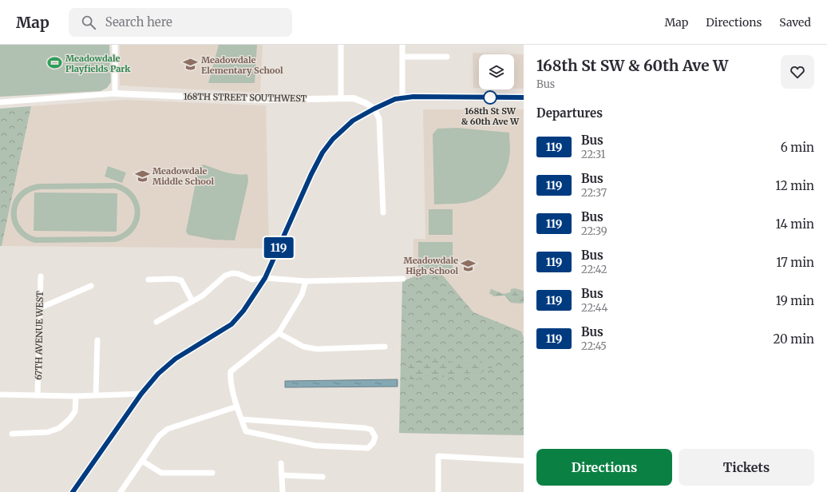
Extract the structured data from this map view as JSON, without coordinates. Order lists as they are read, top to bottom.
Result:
{
  "streets": {
    "street": ["168TH STREET SOUTHWEST", "67TH AVENUE WEST"]
  },
  "places": {
    "sports": ["Meadowdale Playfields Park"],
    "school or university": ["Meadowdale Elementary School", "Meadowdale Middle School", "Meadowdale High School"],
    "other": ["168th St SW & 60th Ave W"]
  },
  "lines": ["bus line 119"],
  "page": {
    "header": "Map",
    "search": "Search here",
    "nav": ["Map", "Directions", "Saved"],
    "on_map": "119",
    "heading": [
      ["168th St SW & 60th Ave W", "Bus"],
      "Departures"
    ],
    "list": [
      {
        "mark": "119",
        "name": "Bus",
        "note": "22:31",
        "value": "6 min"
      },
      {
        "mark": "119",
        "name": "Bus",
        "note": "22:37",
        "value": "12 min"
      },
      {
        "mark": "119",
        "name": "Bus",
        "note": "22:39",
        "value": "14 min"
      },
      {
        "mark": "119",
        "name": "Bus",
        "note": "22:42",
        "value": "17 min"
      },
      {
        "mark": "119",
        "name": "Bus",
        "note": "22:44",
        "value": "19 min"
      },
      {
        "mark": "119",
        "name": "Bus",
        "note": "22:45",
        "value": "20 min"
      }
    ],
    "buttons": ["Directions", "Tickets"]
  }
}
